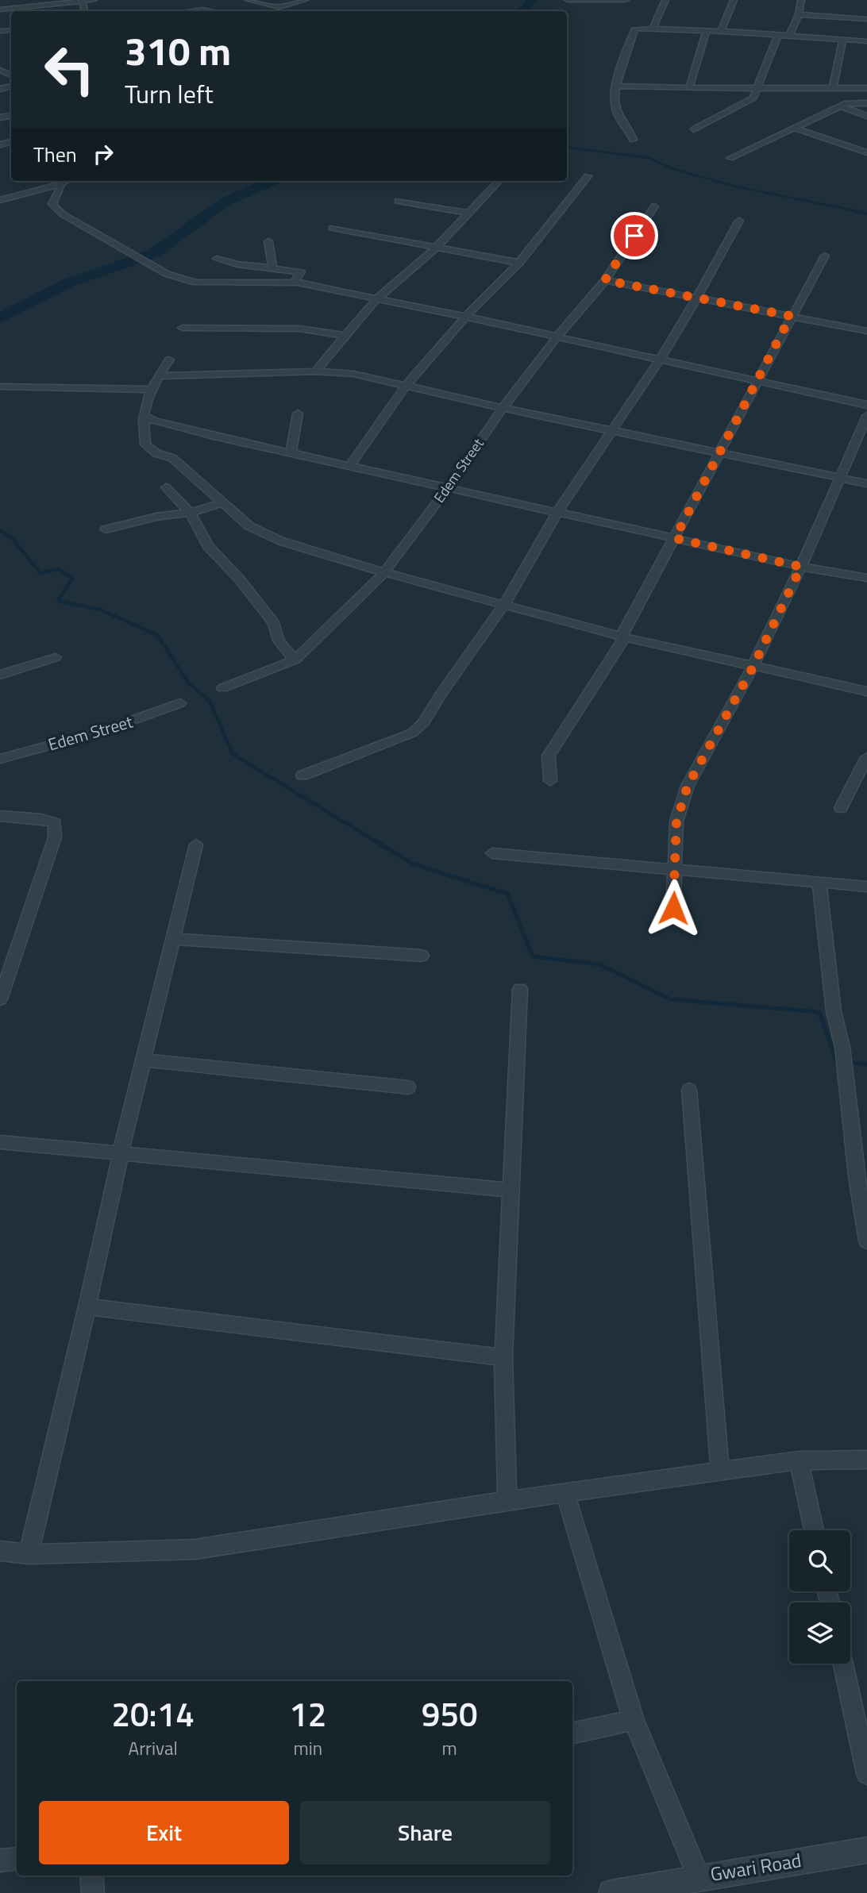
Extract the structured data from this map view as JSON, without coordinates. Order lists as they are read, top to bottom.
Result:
{
  "streets": {
    "street": ["Edem Street", "Gwari Road"]
  },
  "page": {
    "turn": ["310 m", "Turn left"],
    "then": "Then",
    "eta": [
      "20:14",
      "Arrival",
      "12",
      "min",
      "950",
      "m"
    ],
    "buttons": ["Exit", "Share"]
  }
}
